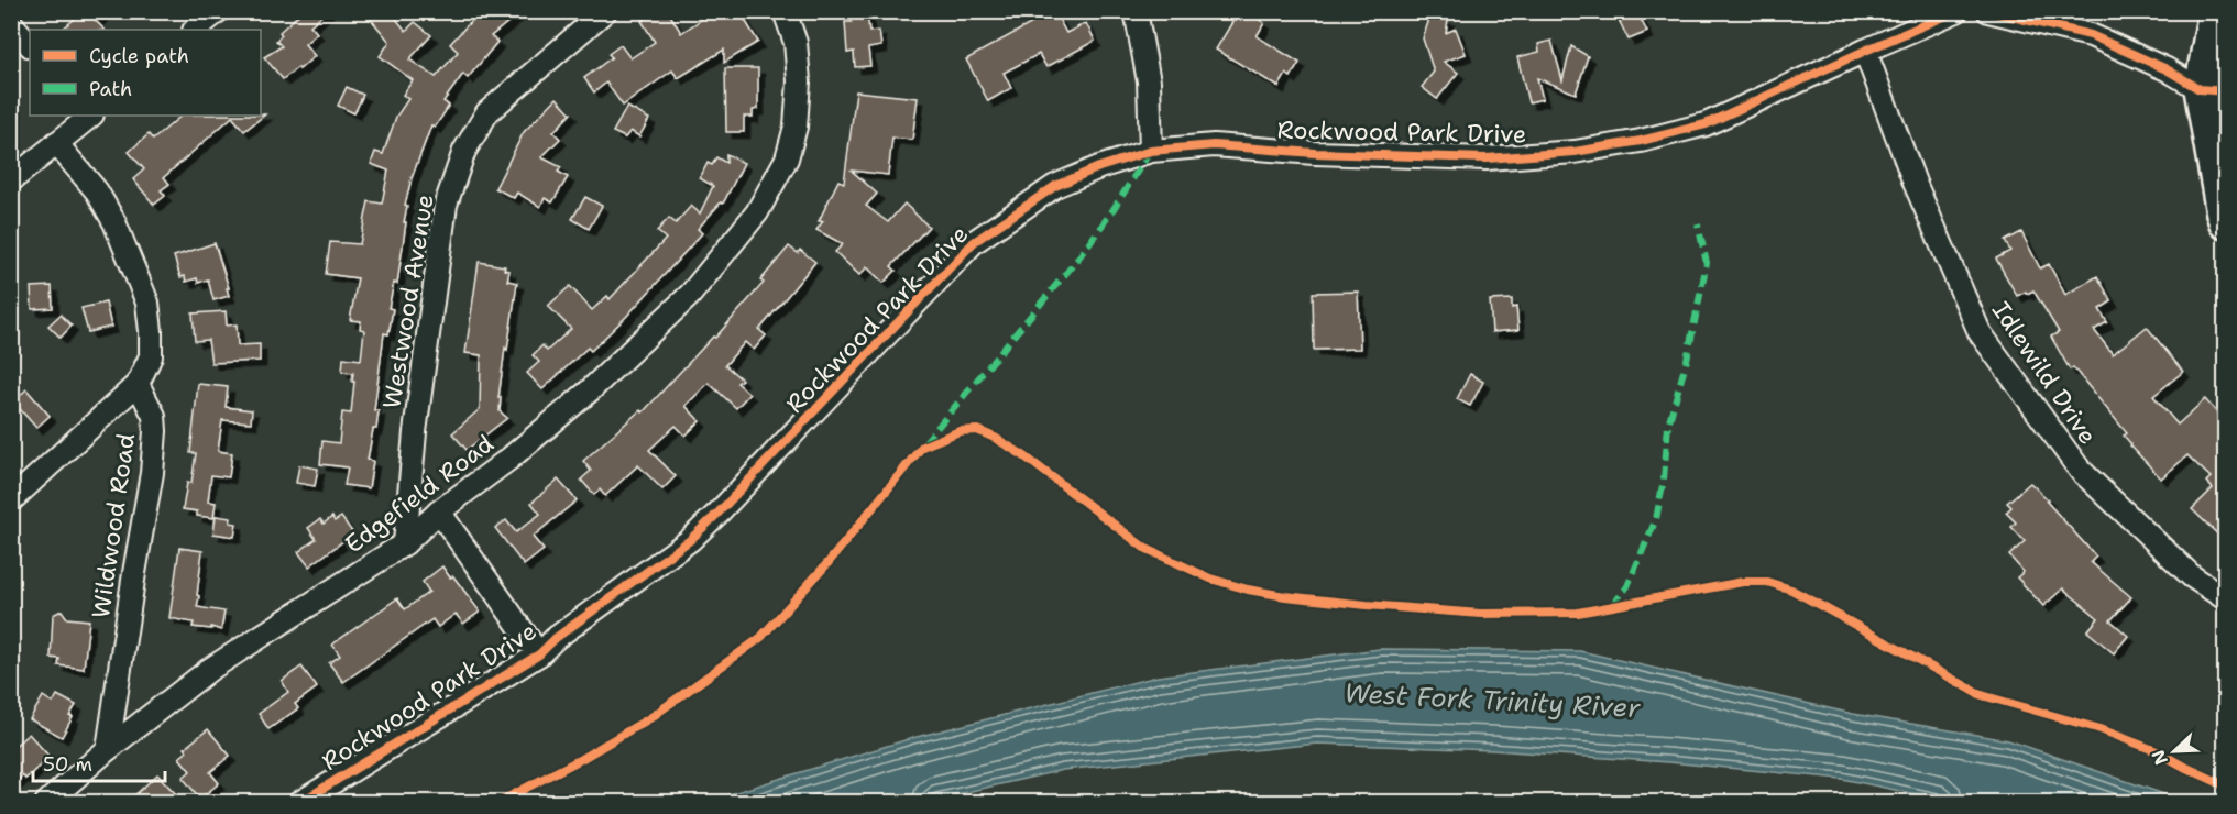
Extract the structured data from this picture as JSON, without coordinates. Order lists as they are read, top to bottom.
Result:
{
  "streets": {
    "street": [
      "Rockwood Park Drive",
      "Westwood Avenue",
      "Idlewild Drive",
      "Edgefield Road",
      "Wildwood Road"
    ]
  },
  "crossings": [
    ["Rockwood Park Drive", "Idlewild Drive"],
    ["Westwood Avenue", "Edgefield Road"],
    ["Edgefield Road", "Wildwood Road"]
  ],
  "water": ["West Fork Trinity River"],
  "legend": ["Cycle path", "Path"],
  "scale_bar": "50 m",
  "north": "bottom left"
}
